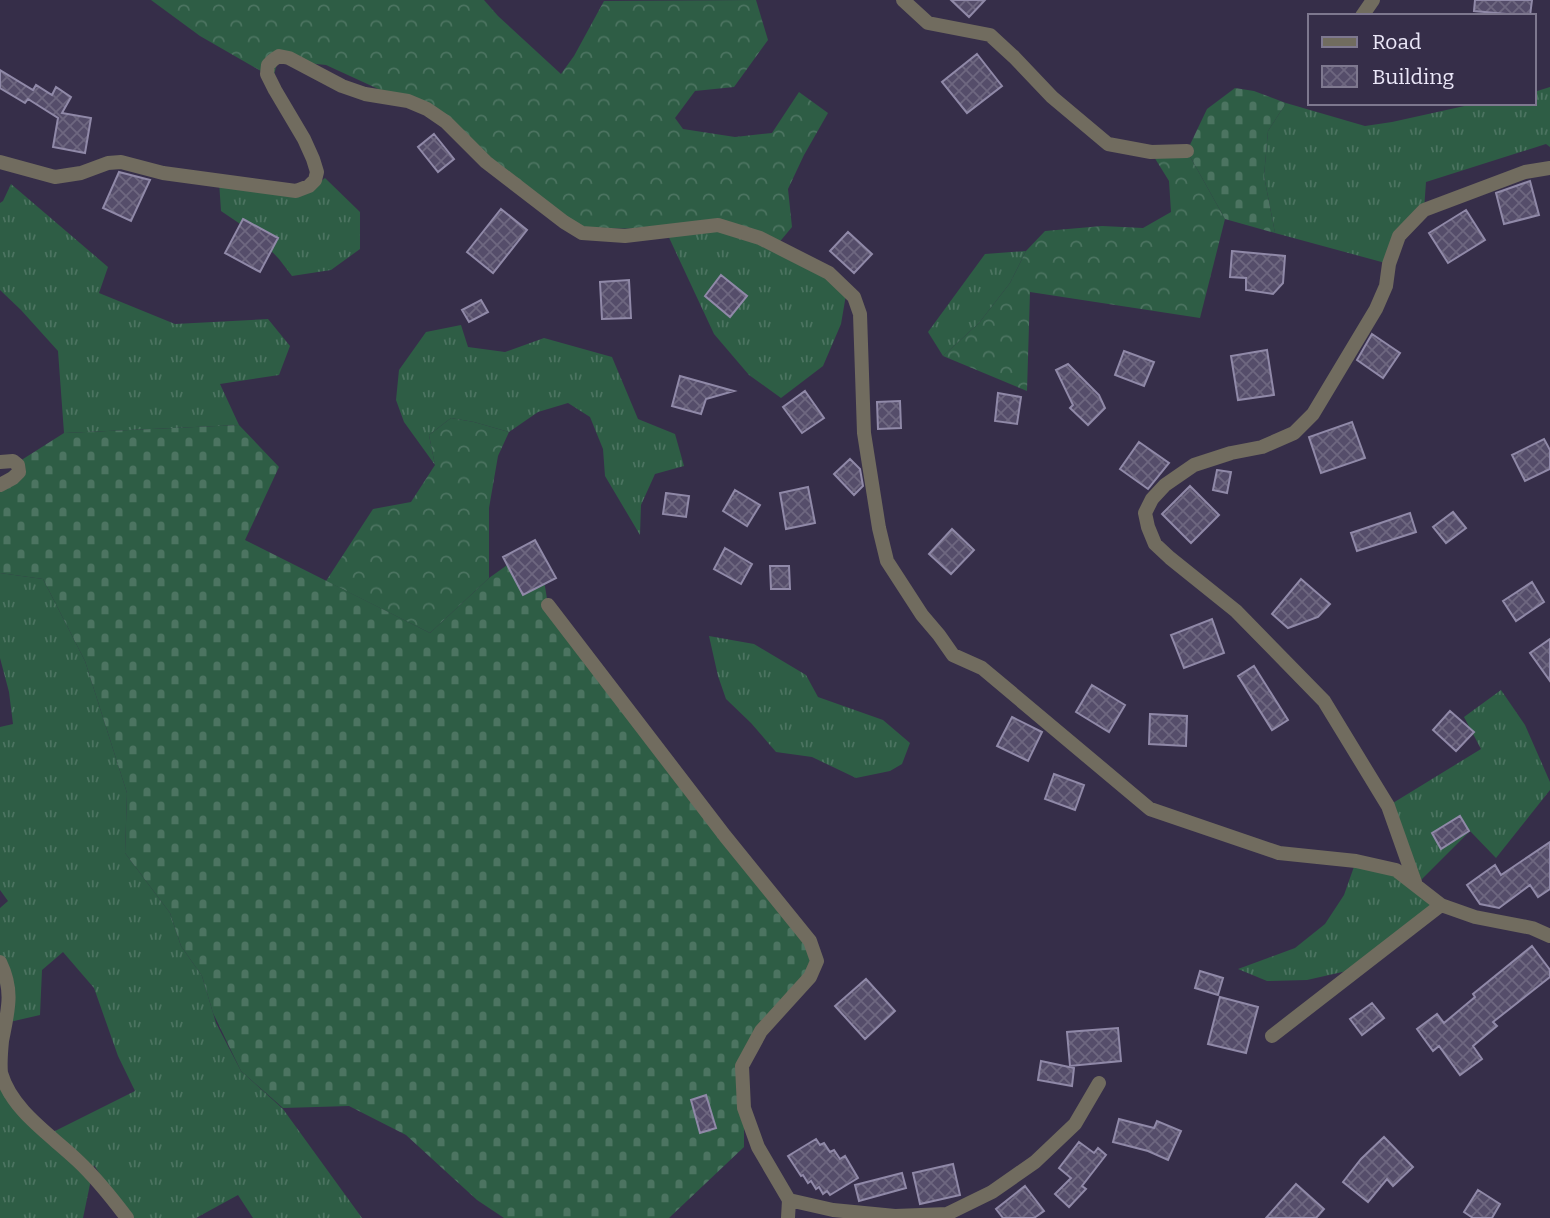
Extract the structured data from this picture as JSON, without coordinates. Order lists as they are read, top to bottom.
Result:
{
  "legend": ["Road", "Building"]
}
